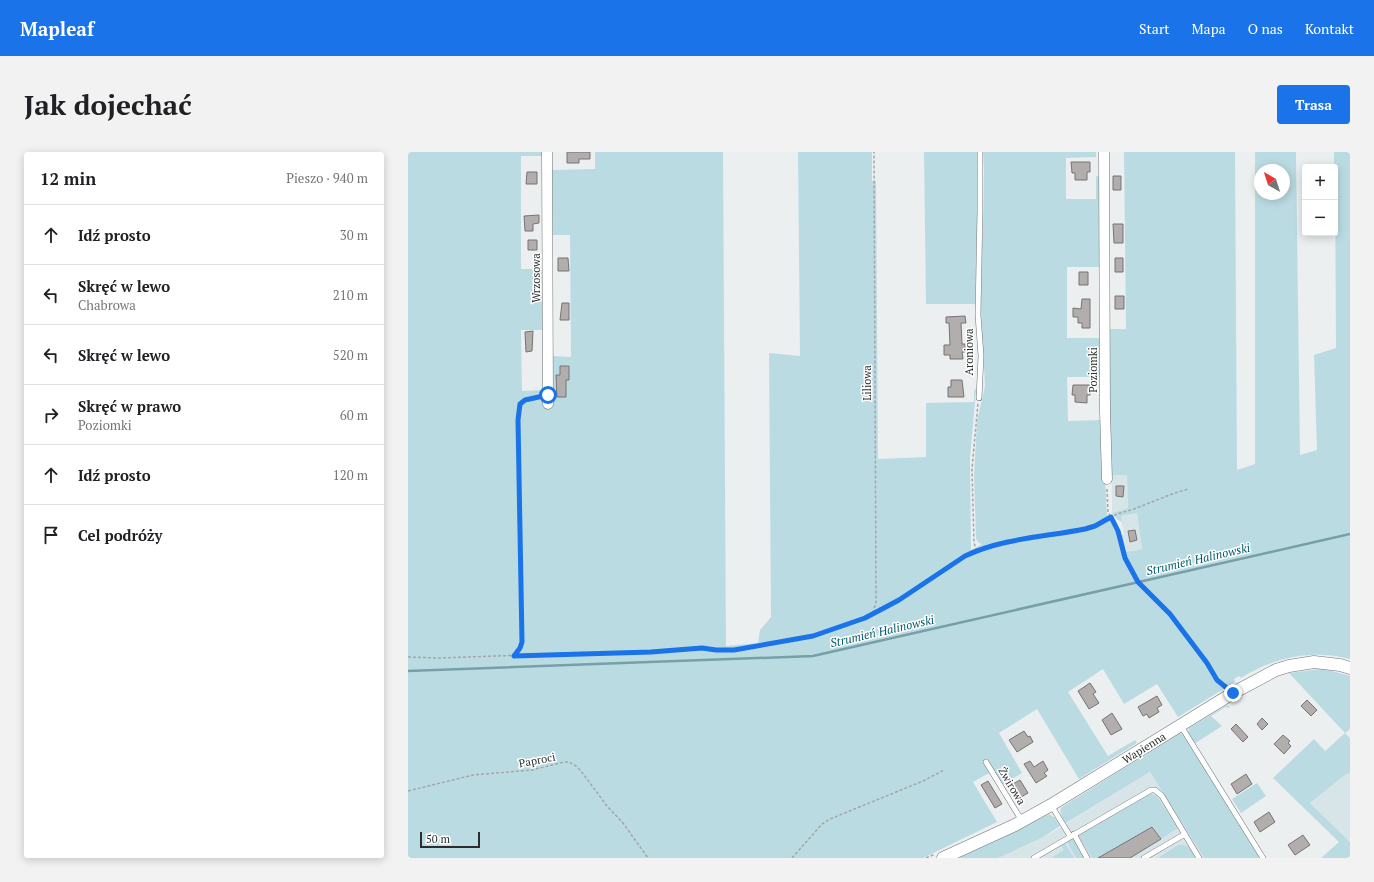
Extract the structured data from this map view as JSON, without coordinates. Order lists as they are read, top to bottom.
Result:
{
  "streets": {
    "street": ["Wrzosowa", "Poziomki", "Wapienna"],
    "lane": ["Aroniowa", "Żwirowa"],
    "path": ["Liliowa", "Paproci"]
  },
  "crossings": [
    ["Wapienna", "Żwirowa"]
  ],
  "water": ["Strumień Halinowski"],
  "scale_bar": "50 m",
  "north": "top left",
  "page": {
    "header": "Mapleaf",
    "nav": [
      "Start",
      "Mapa",
      "O nas",
      "Kontakt"
    ],
    "buttons": "Trasa",
    "title": "Jak dojechać",
    "heading": ["12 min", "Pieszo · 940 m"],
    "map_buttons": ["+", "−"],
    "list": [
      ["Idź prosto", "30 m"],
      ["Skręć w lewo", "Chabrowa", "210 m"],
      ["Skręć w lewo", "520 m"],
      ["Skręć w prawo", "Poziomki", "60 m"],
      ["Idź prosto", "120 m"],
      "Cel podróży"
    ],
    "scale": "50 m"
  }
}
